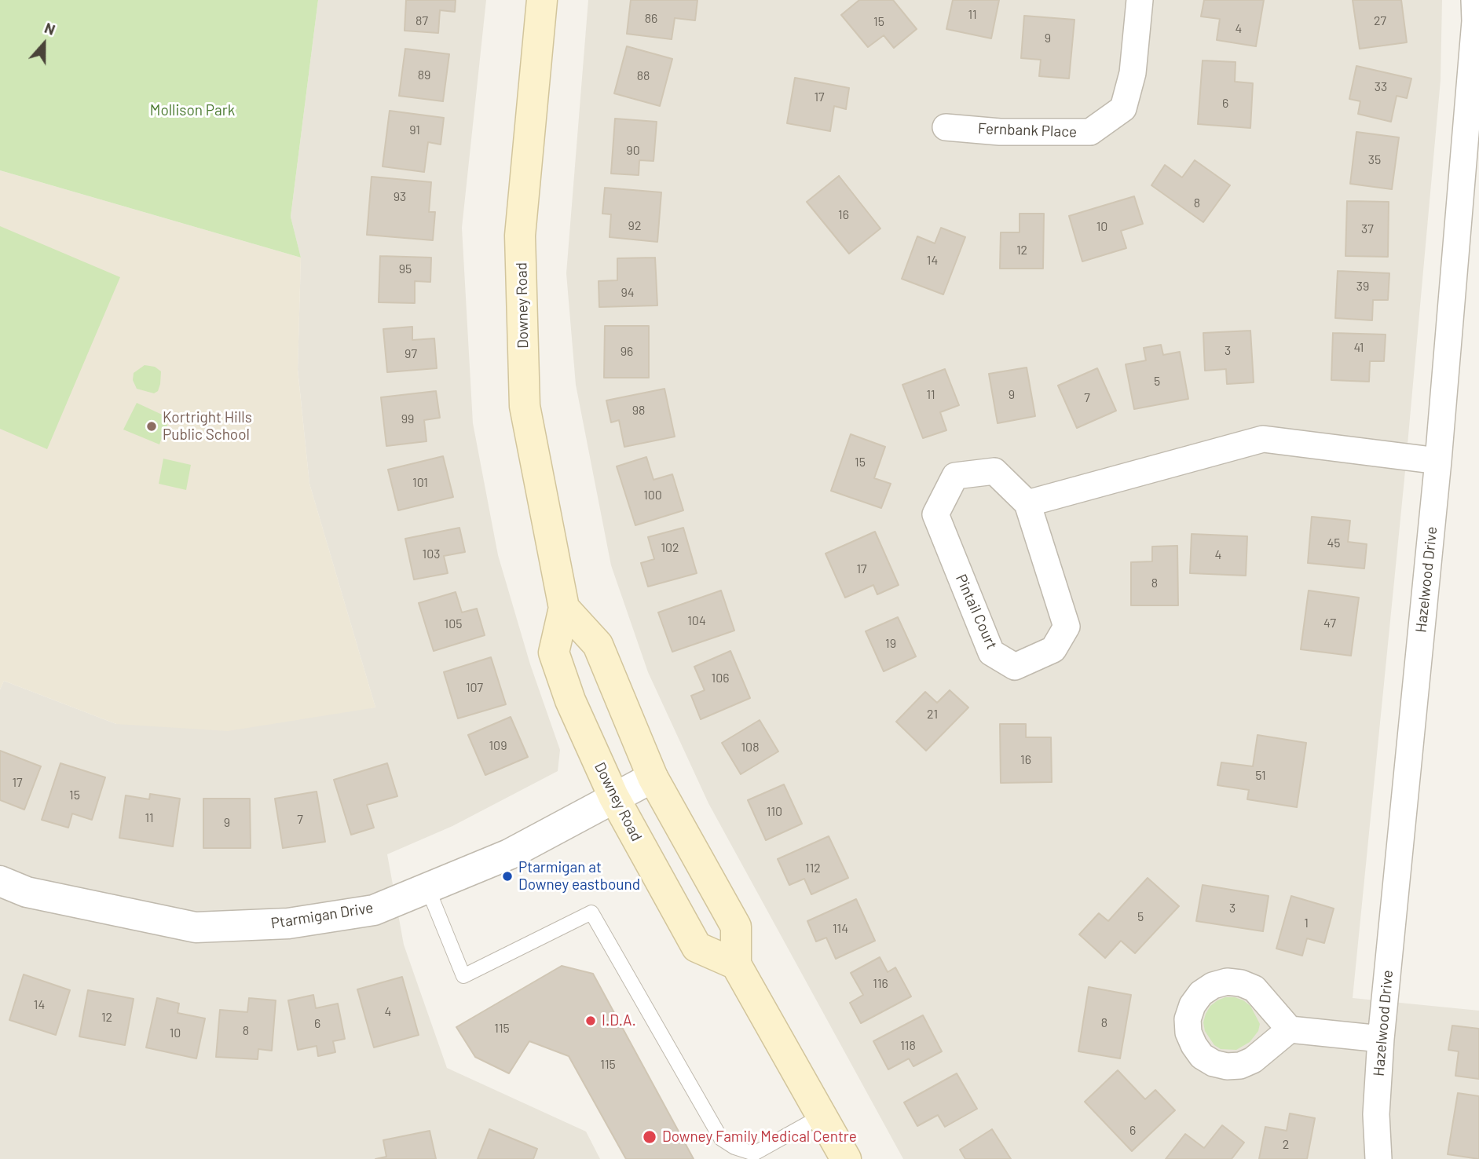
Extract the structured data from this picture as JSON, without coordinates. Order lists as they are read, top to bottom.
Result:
{
  "streets": {
    "main road": ["Downey Road"],
    "street": [
      "Fernbank Place",
      "Hazelwood Drive",
      "Pintail Court",
      "Ptarmigan Drive"
    ]
  },
  "crossings": [
    ["Downey Road", "Ptarmigan Drive"]
  ],
  "parks": ["Mollison Park"],
  "places": [
    "Kortright Hills Public School",
    "Ptarmigan at Downey eastbound",
    "I.D.A.",
    "Downey Family Medical Centre"
  ],
  "house_numbers": [
    "11",
    "86",
    "87",
    "27",
    "15",
    "4",
    "9",
    "89",
    "88",
    "33",
    "17",
    "6",
    "91",
    "90",
    "35",
    "93",
    "8",
    "16",
    "92",
    "10",
    "37",
    "12",
    "14",
    "95",
    "39",
    "94",
    "41",
    "3",
    "96",
    "97",
    "5",
    "11",
    "9",
    "7",
    "98",
    "99",
    "15",
    "101",
    "100",
    "45",
    "102",
    "103",
    "4",
    "17",
    "8",
    "104",
    "47",
    "105",
    "19",
    "106",
    "107",
    "21",
    "109",
    "108",
    "16",
    "51",
    "17",
    "15",
    "110",
    "11",
    "7",
    "9",
    "112",
    "3",
    "5",
    "1",
    "114",
    "116",
    "14",
    "4",
    "12",
    "8",
    "6",
    "115",
    "8",
    "10",
    "118",
    "115",
    "6",
    "2"
  ],
  "north": "top"
}
